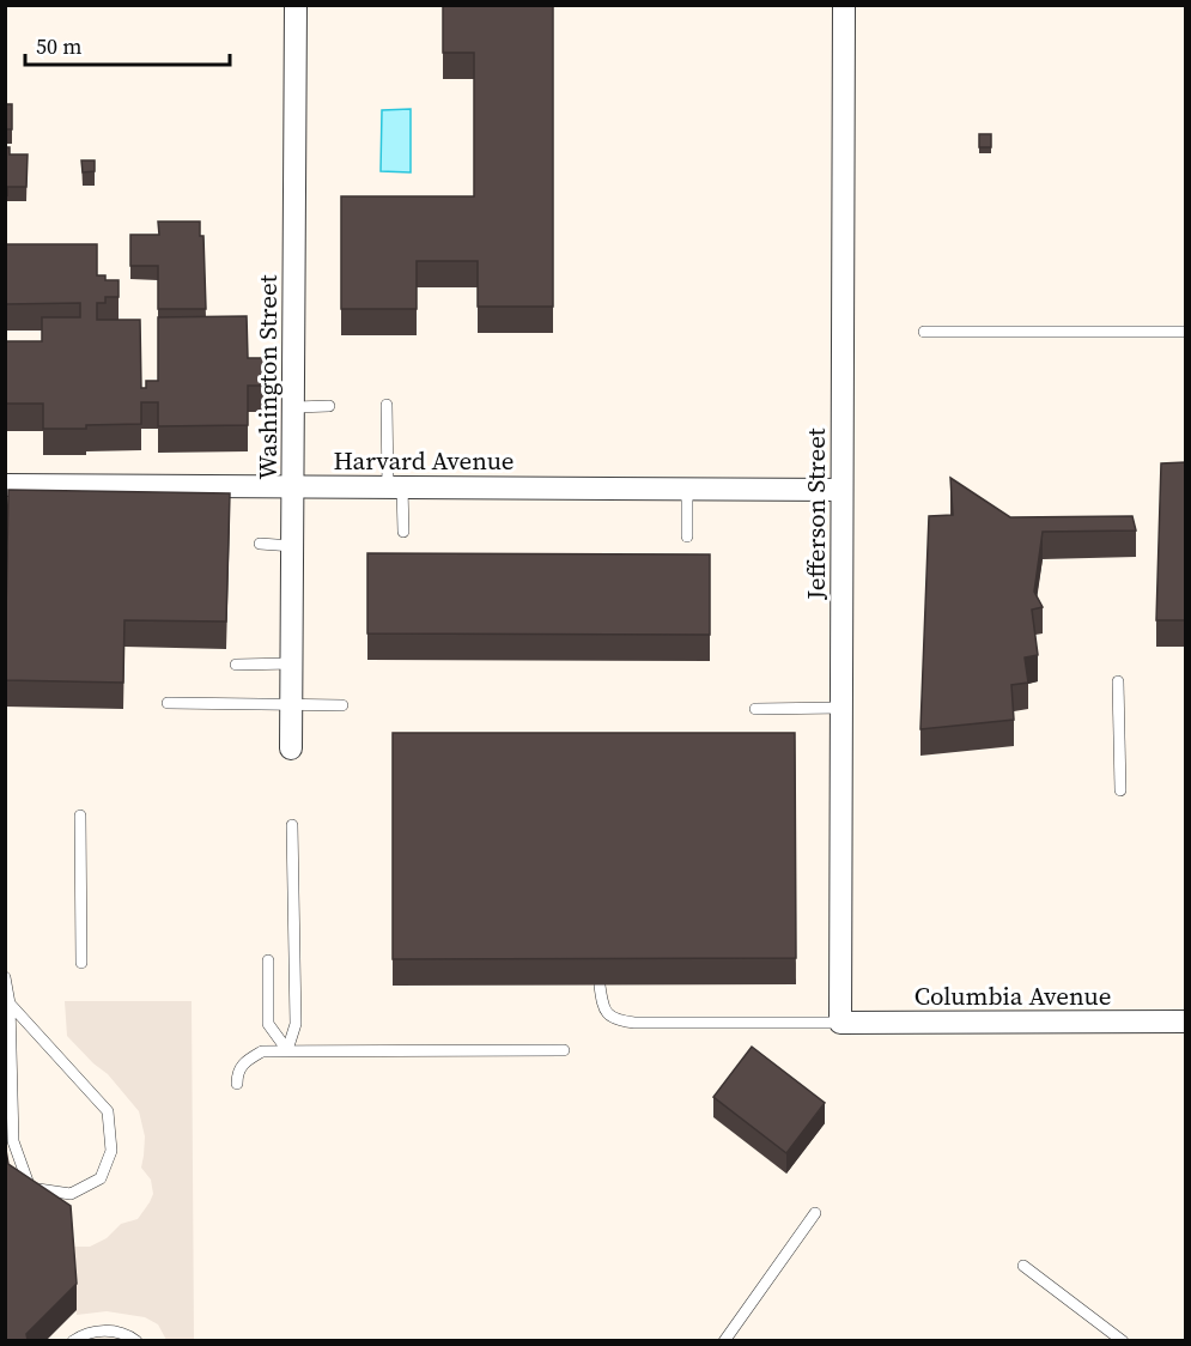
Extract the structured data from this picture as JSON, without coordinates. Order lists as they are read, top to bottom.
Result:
{
  "streets": {
    "street": [
      "Washington Street",
      "Harvard Avenue",
      "Jefferson Street",
      "Columbia Avenue"
    ]
  },
  "crossings": [
    ["Washington Street", "Harvard Avenue"],
    ["Harvard Avenue", "Jefferson Street"],
    ["Jefferson Street", "Columbia Avenue"]
  ],
  "scale_bar": "50 m"
}
